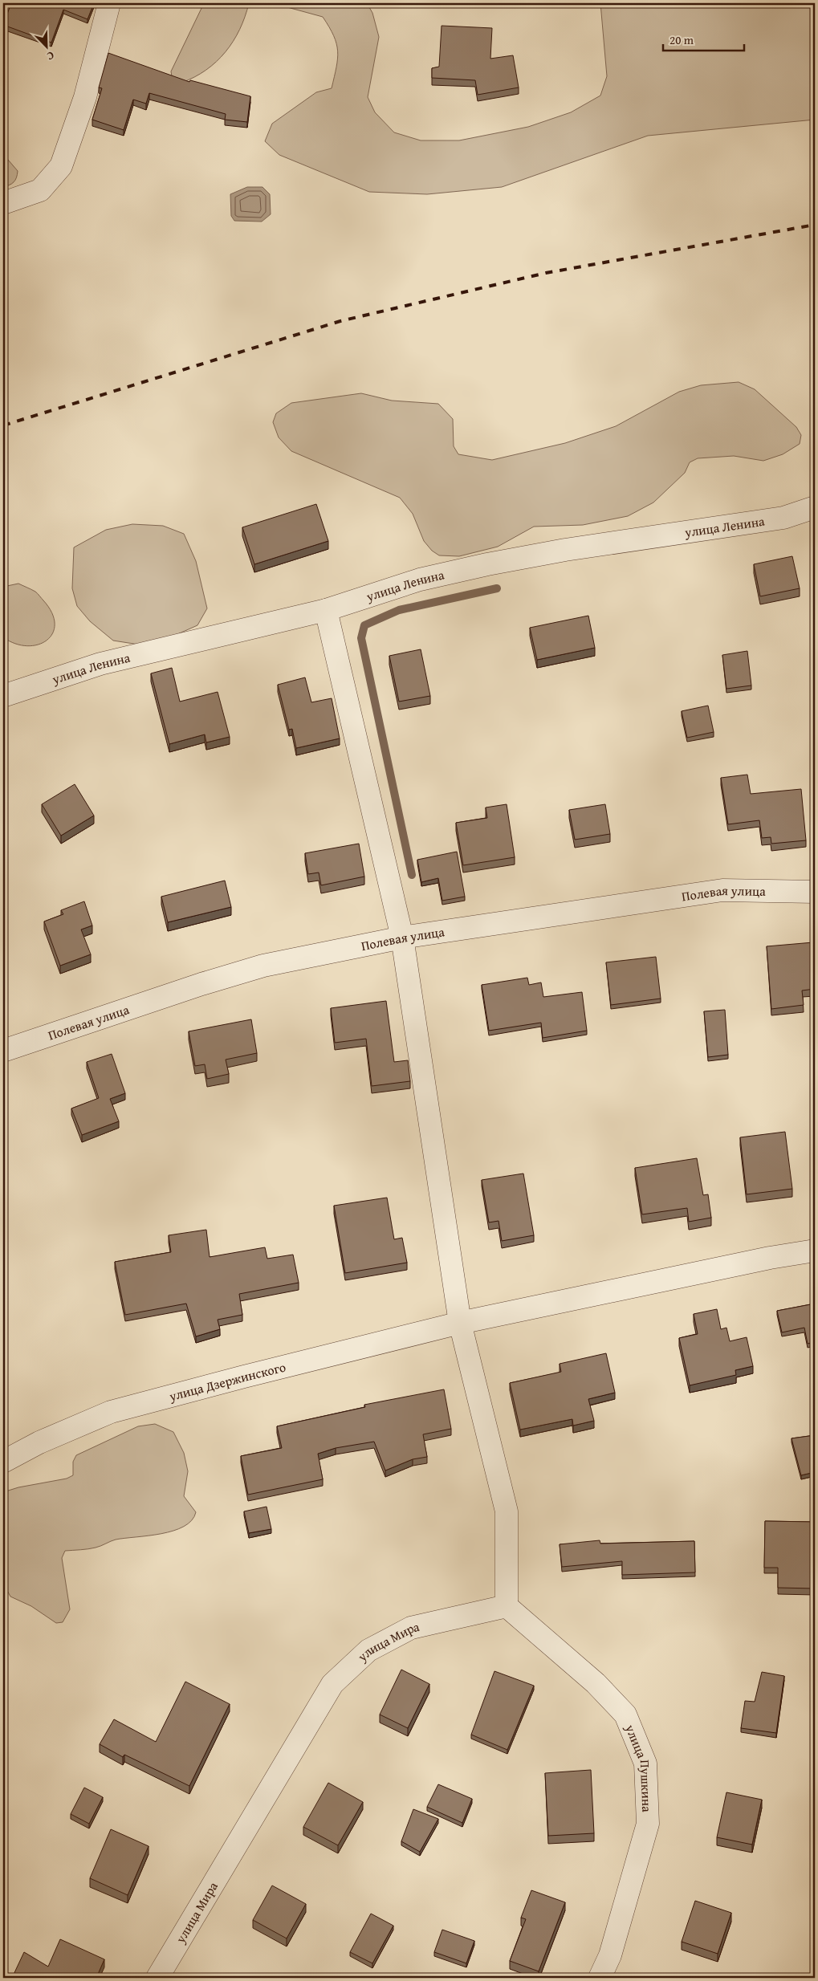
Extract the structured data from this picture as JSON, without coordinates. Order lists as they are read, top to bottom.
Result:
{
  "streets": {
    "street": [
      "улица Ленина",
      "Полевая улица",
      "улица Дзержинского",
      "улица Мира",
      "улица Пушкина"
    ]
  },
  "crossings": [
    ["улица Мира", "улица Пушкина"]
  ],
  "scale_bar": "20 m",
  "north": "bottom right"
}
